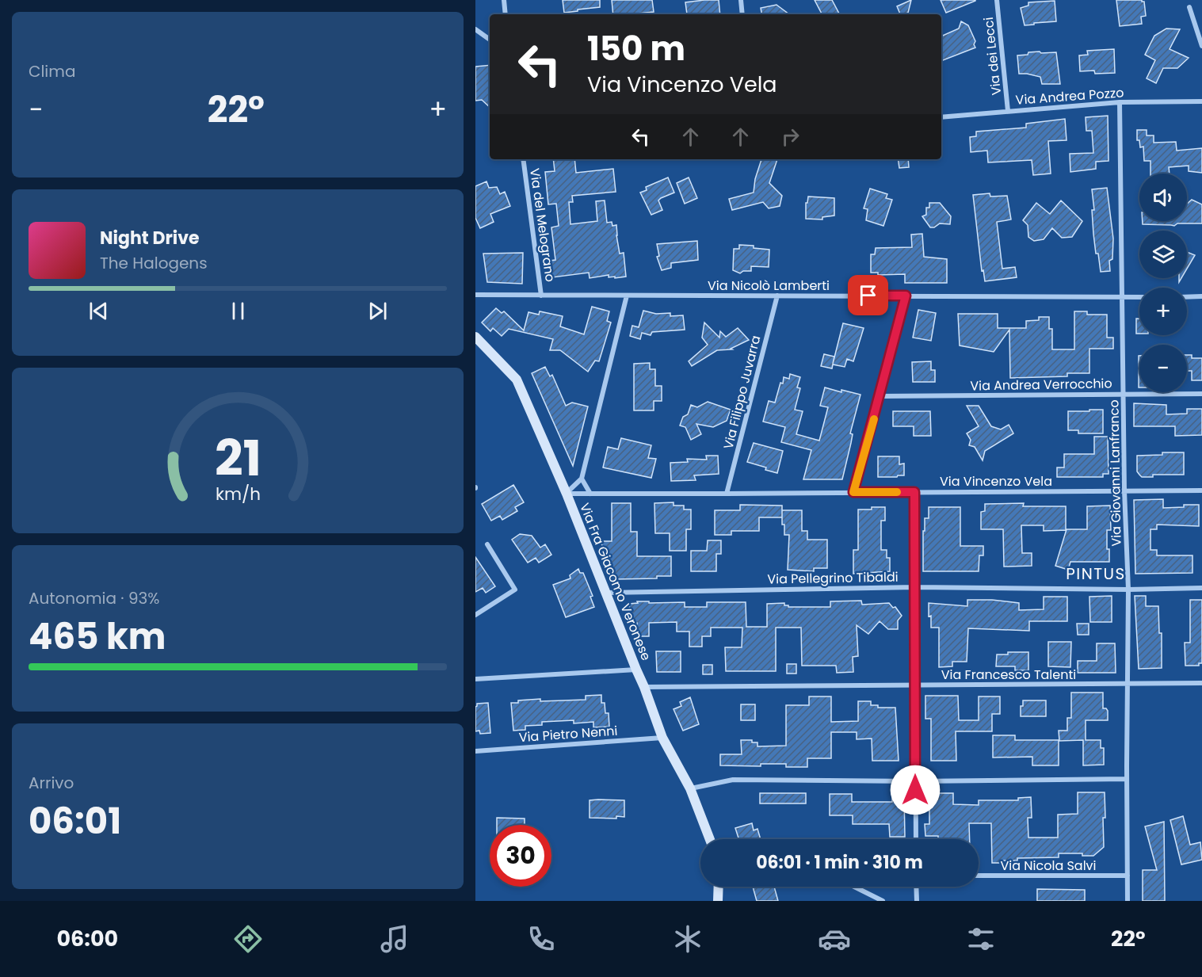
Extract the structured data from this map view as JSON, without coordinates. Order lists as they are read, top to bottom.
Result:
{
  "streets": {
    "street": [
      "Via dei Lecci",
      "Via Andrea Pozzo",
      "Via del Melograno",
      "Via Nicolò Lamberti",
      "Via Andrea Verrocchio",
      "Via Filippo Juvarra",
      "Via Giovanni Lanfranco",
      "Via Vincenzo Vela",
      "Via Pellegrino Tibaldi",
      "Via Fra Giacomo Veronese",
      "Via Francesco Talenti",
      "Via Pietro Nenni",
      "Via Nicola Salvi"
    ]
  },
  "crossings": [
    ["Via dei Lecci", "Via Andrea Pozzo"],
    ["Via Andrea Pozzo", "Via Giovanni Lanfranco"],
    ["Via del Melograno", "Via Nicolò Lamberti"],
    ["Via Nicolò Lamberti", "Via Filippo Juvarra"],
    ["Via Nicolò Lamberti", "Via Giovanni Lanfranco"],
    ["Via Andrea Verrocchio", "Via Giovanni Lanfranco"],
    ["Via Filippo Juvarra", "Via Vincenzo Vela"],
    ["Via Giovanni Lanfranco", "Via Vincenzo Vela"],
    ["Via Giovanni Lanfranco", "Via Pellegrino Tibaldi"],
    ["Via Giovanni Lanfranco", "Via Francesco Talenti"],
    ["Via Giovanni Lanfranco", "Via Nicola Salvi"],
    ["Via Vincenzo Vela", "Via Fra Giacomo Veronese"],
    ["Via Pellegrino Tibaldi", "Via Fra Giacomo Veronese"],
    ["Via Fra Giacomo Veronese", "Via Francesco Talenti"],
    ["Via Fra Giacomo Veronese", "Via Pietro Nenni"]
  ],
  "districts": ["PINTUS"],
  "page": {
    "tile": [
      "Clima",
      ["Autonomia · 93%", "465 km"],
      ["Arrivo", "06:01"]
    ],
    "turn": ["150 m", "Via Vincenzo Vela"],
    "heat": ["−", "22°", "+"],
    "map_buttons": ["+", "−"],
    "song": ["Night Drive", "The Halogens"],
    "limit": "30",
    "trip": "06:01 · 1 min · 310 m",
    "tabs": ["06:00", "22°"],
    "gauge": ["21", "km/h"]
  }
}
